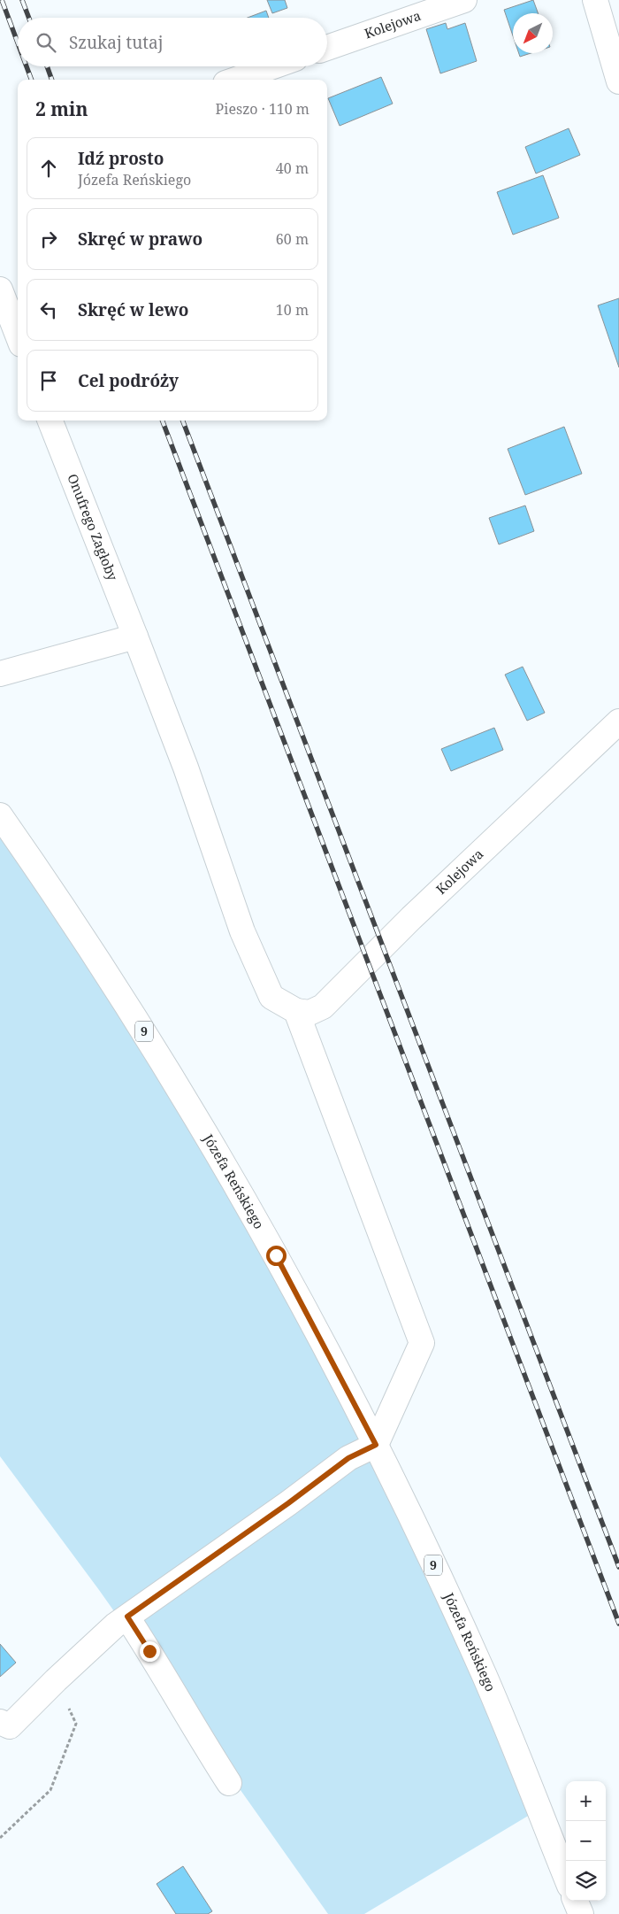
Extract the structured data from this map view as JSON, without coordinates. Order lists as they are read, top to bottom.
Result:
{
  "streets": {
    "street": [
      "Kolejowa",
      "Onufrego Zagłoby",
      "9",
      "Józefa Reńskiego"
    ]
  },
  "crossings": [
    ["Kolejowa", "Onufrego Zagłoby"]
  ],
  "north": "bottom left",
  "page": {
    "search": "Szukaj tutaj",
    "heading": ["2 min", "Pieszo · 110 m"],
    "list": [
      ["Idź prosto", "Józefa Reńskiego", "40 m"],
      ["Skręć w prawo", "60 m"],
      ["Skręć w lewo", "10 m"],
      "Cel podróży"
    ],
    "map_buttons": ["+", "−"]
  }
}
